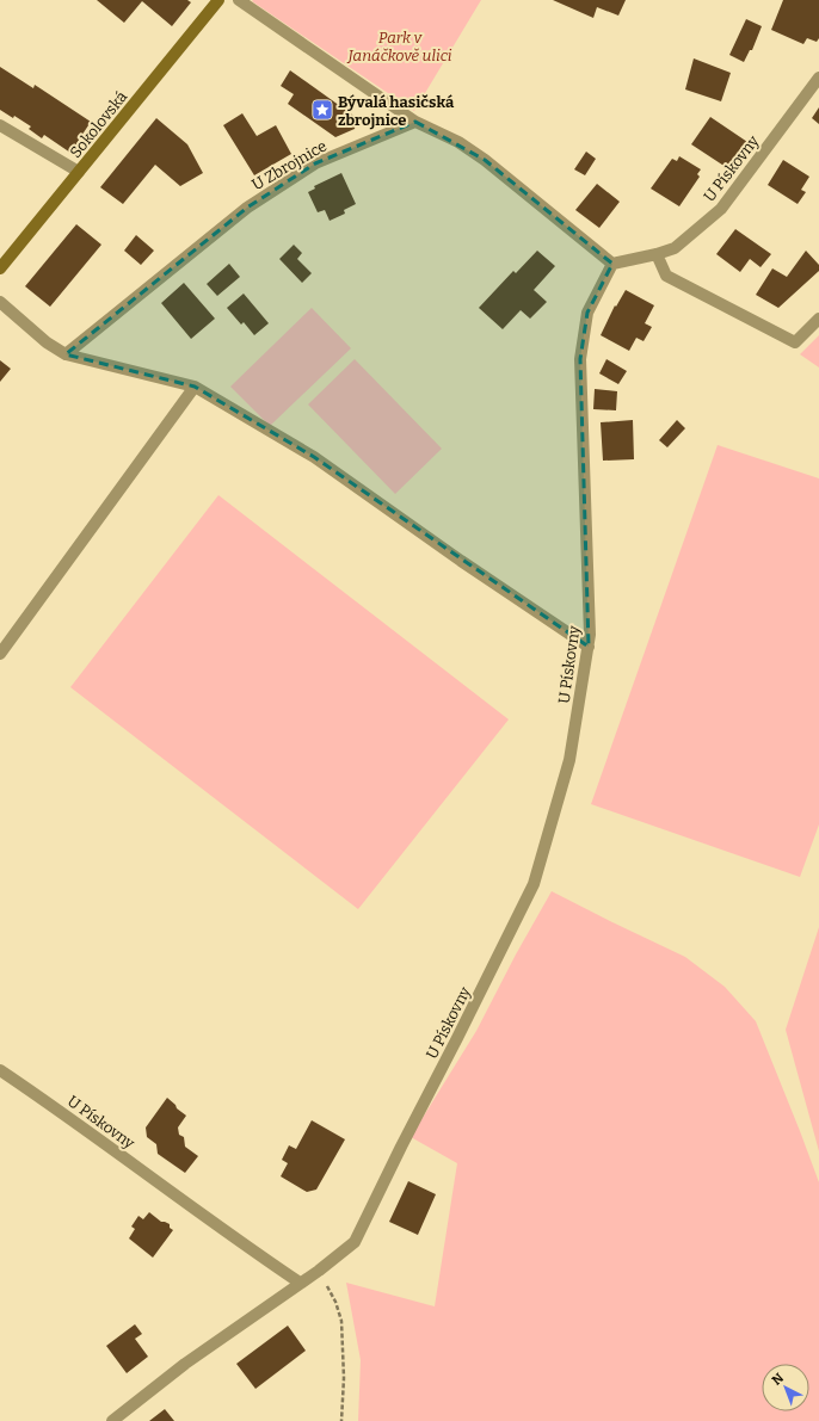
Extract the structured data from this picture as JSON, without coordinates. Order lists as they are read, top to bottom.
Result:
{
  "streets": {
    "street": ["Sokolovská", "U Zbrojnice", "U Pískovny"]
  },
  "parks": ["Park v Janáčkově ulici"],
  "places": {
    "place": ["Bývalá hasičská zbrojnice"]
  },
  "north": "top left"
}
